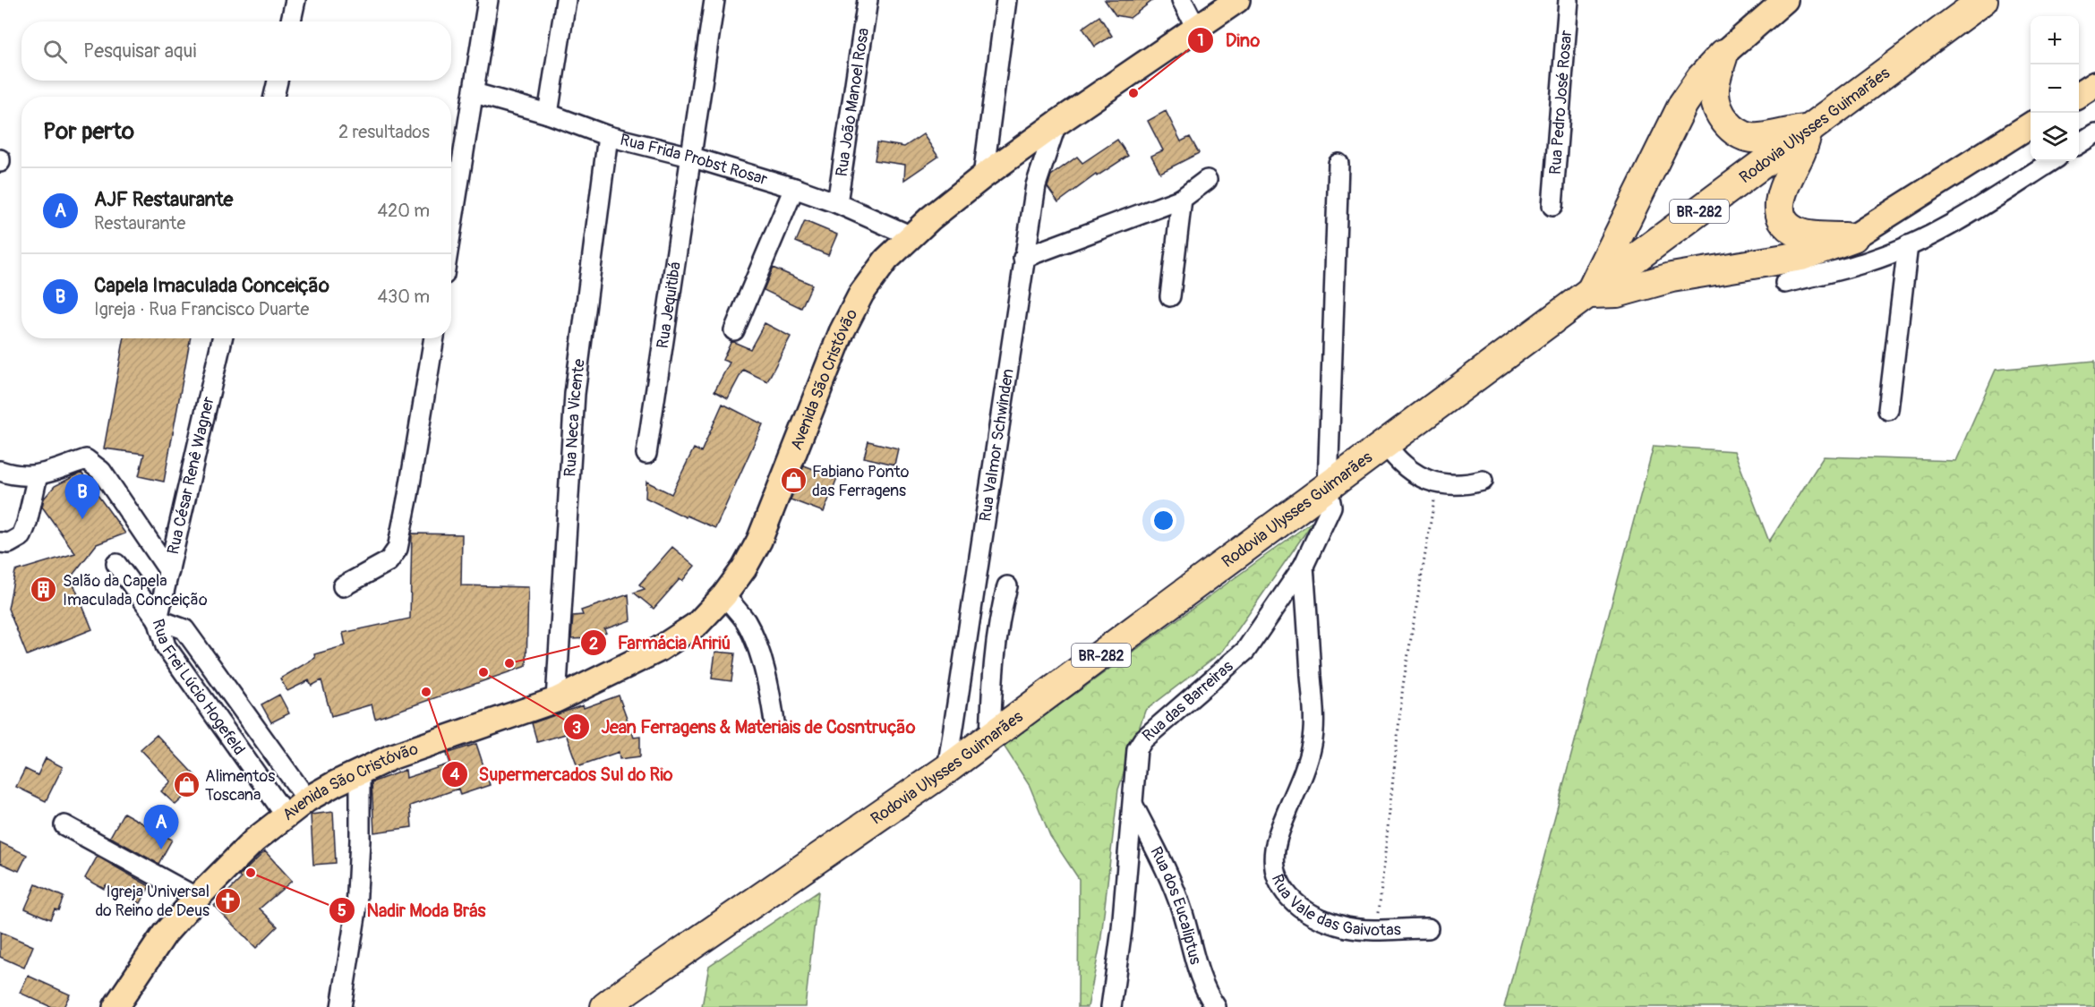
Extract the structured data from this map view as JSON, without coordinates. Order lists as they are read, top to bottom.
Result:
{
  "streets": {
    "highway": ["Rodovia Ulysses Guimarães", "BR-282"],
    "main road": ["Avenida São Cristóvão"],
    "street": [
      "Rua João Manoel Rosa",
      "Rua Pedro José Rosar",
      "Rua Frida Probst Rosar",
      "Rua Jequitibá",
      "Rua Neca Vicente",
      "Rua Valmor Schwinden",
      "Rua César Renê Wagner",
      "Rua Frei Lúcio Hogefeld",
      "Rua das Barreiras",
      "Rua Vale das Gaivotas",
      "Rua dos Eucaliptus"
    ]
  },
  "crossings": [
    ["Rua João Manoel Rosa", "Rua Frida Probst Rosar"],
    ["Rodovia Ulysses Guimarães", "Rua Valmor Schwinden"],
    ["Rodovia Ulysses Guimarães", "Rua das Barreiras"],
    ["Rua Frida Probst Rosar", "Rua Jequitibá"],
    ["Rua Frida Probst Rosar", "Avenida São Cristóvão"],
    ["Rua Frida Probst Rosar", "Rua Neca Vicente"],
    ["Avenida São Cristóvão", "Rua Neca Vicente"],
    ["Avenida São Cristóvão", "Rua Valmor Schwinden"],
    ["Avenida São Cristóvão", "Rua Frei Lúcio Hogefeld"],
    ["Rua César Renê Wagner", "Rua Frei Lúcio Hogefeld"],
    ["Rua das Barreiras", "Rua Vale das Gaivotas"],
    ["Rua das Barreiras", "Rua dos Eucaliptus"]
  ],
  "places": {
    "other": [
      "Dino",
      "Farmácia Aririú",
      "Jean Ferragens & Materiais de Cosntrução",
      "Supermercados Sul do Rio",
      "Nadir Moda Brás"
    ],
    "shop": ["Fabiano Ponto das Ferragens", "Alimentos Toscana"],
    "building": ["Salão da Capela Imaculada Conceição"],
    "church": ["Igreja Universal do Reino de Deus"]
  },
  "page": {
    "map_buttons": ["+", "−"],
    "search": "Pesquisar aqui",
    "heading": ["Por perto", "2 resultados"],
    "list": [
      {
        "mark": "A",
        "name": "AJF Restaurante",
        "note": "Restaurante",
        "value": "420 m"
      },
      {
        "mark": "B",
        "name": "Capela Imaculada Conceição",
        "note": "Igreja · Rua Francisco Duarte",
        "value": "430 m"
      }
    ],
    "pins": ["B", "A"]
  }
}
